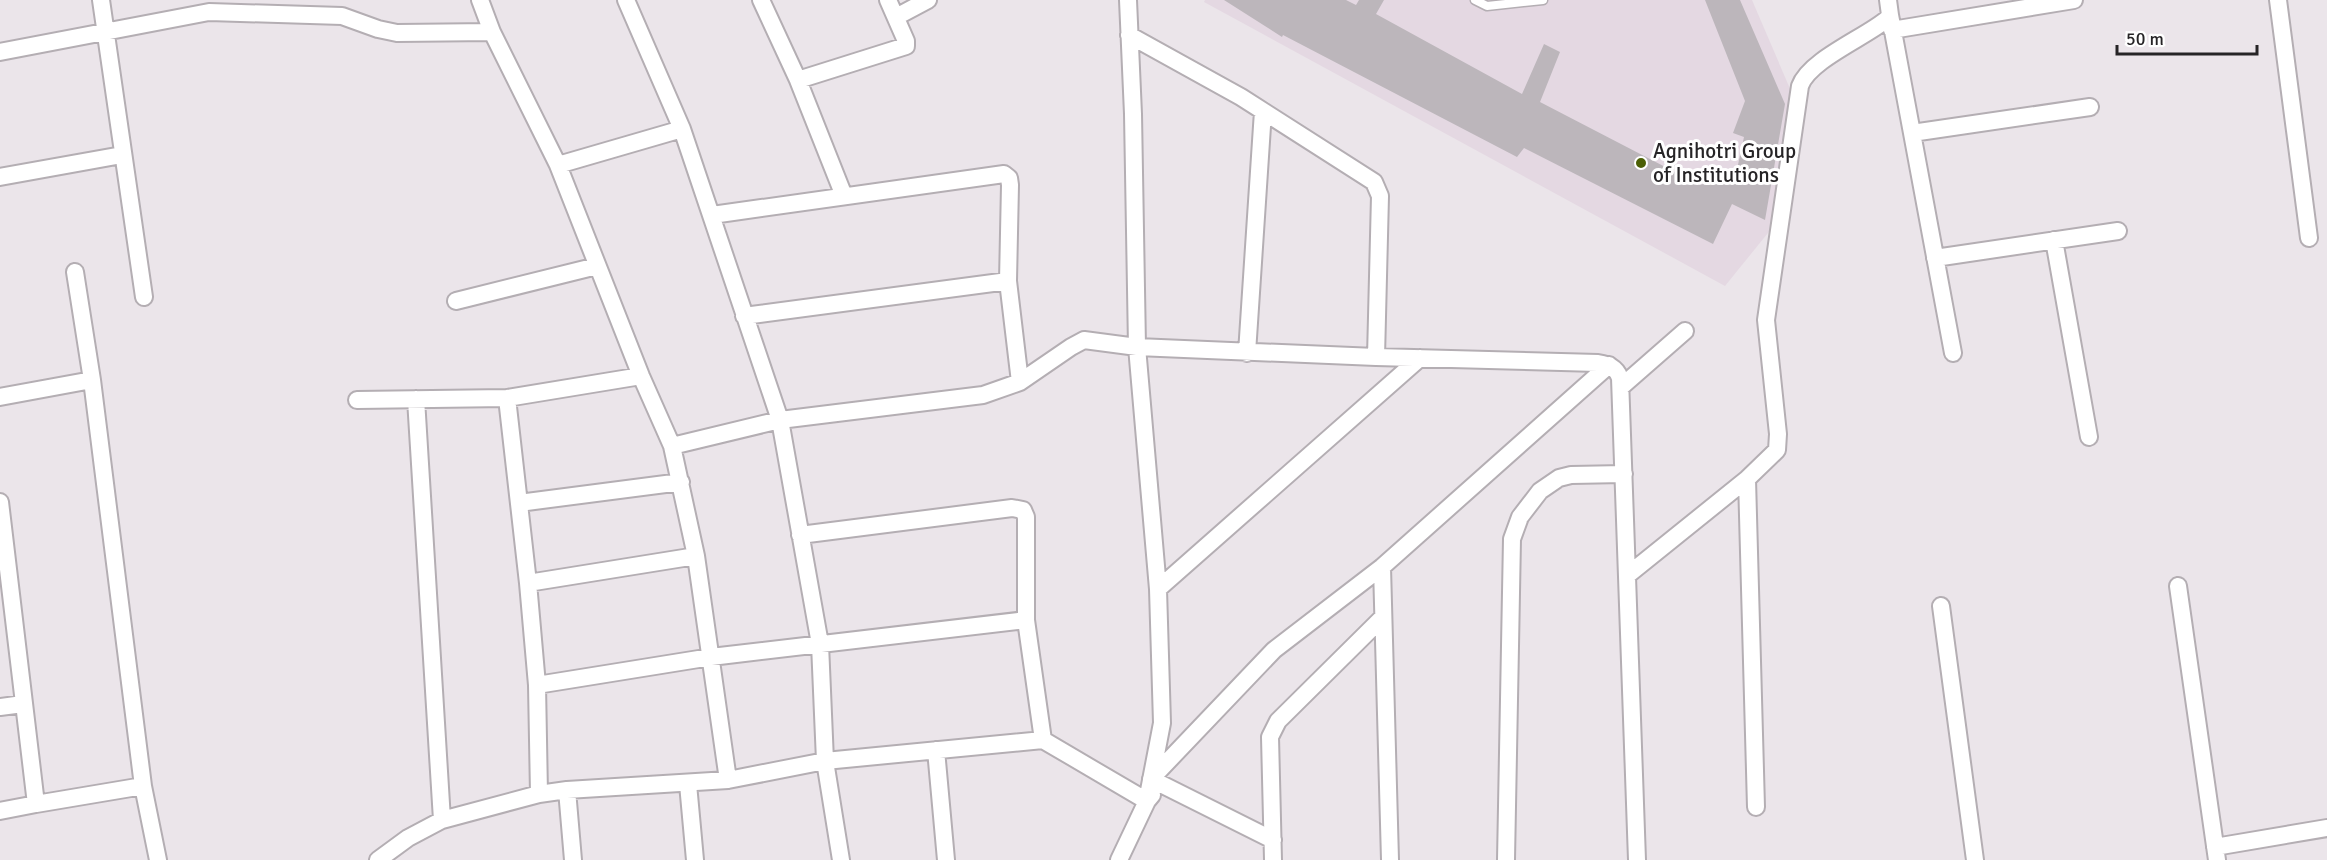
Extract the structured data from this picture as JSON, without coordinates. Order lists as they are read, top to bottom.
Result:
{
  "places": ["Agnihotri Group of Institutions"],
  "scale_bar": "50 m"
}
